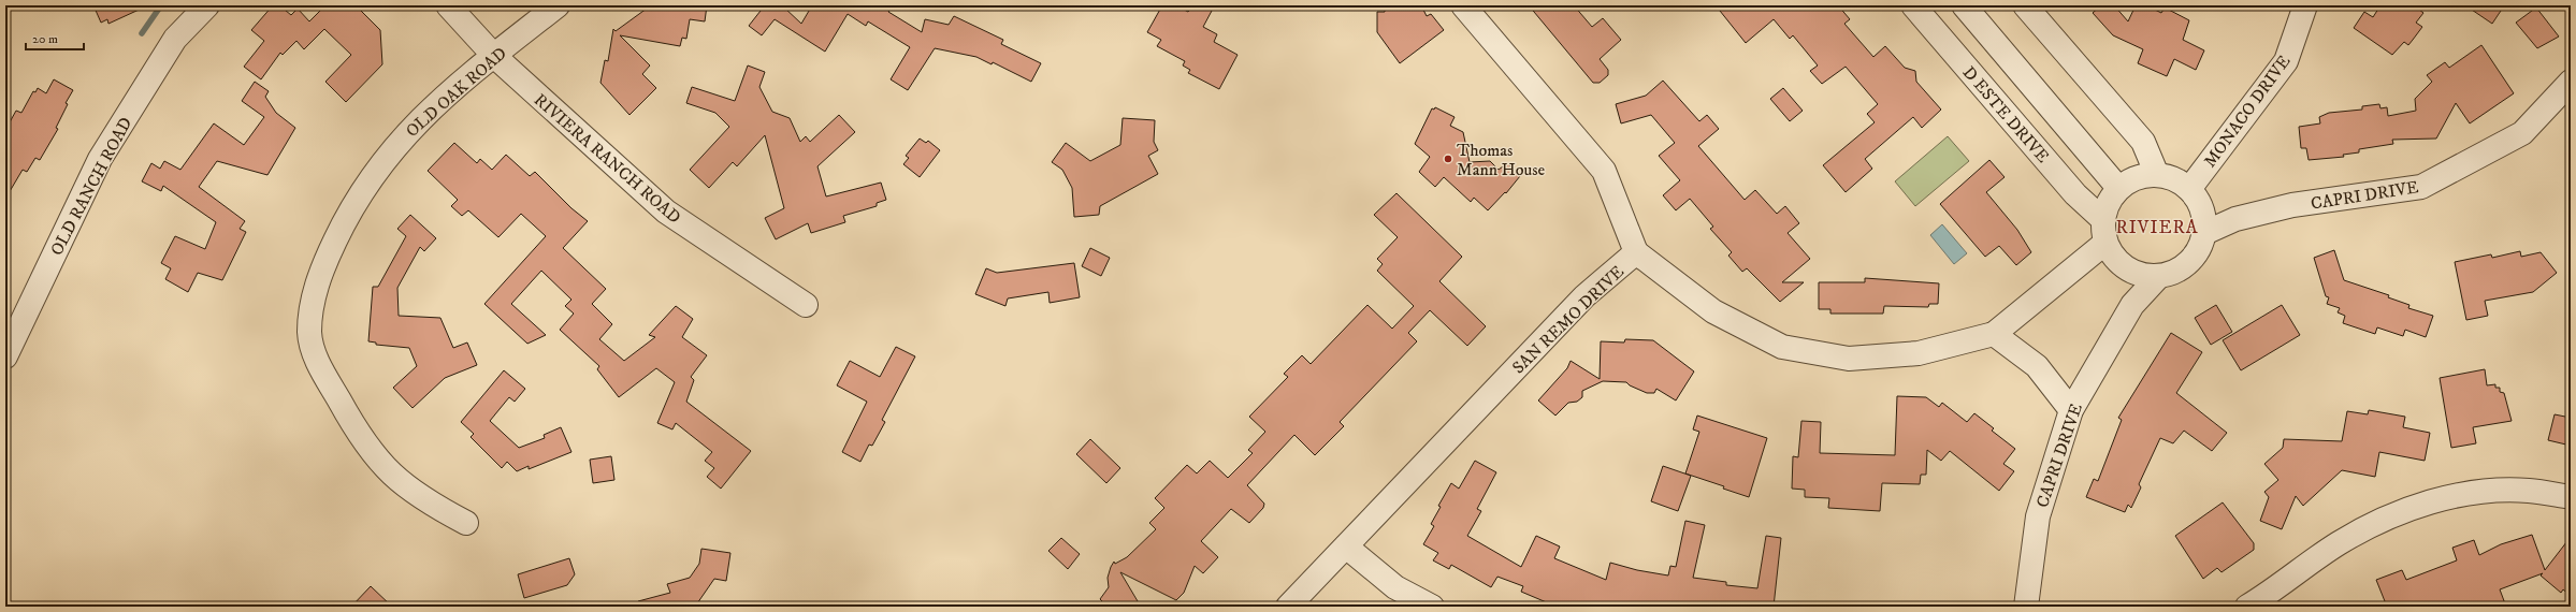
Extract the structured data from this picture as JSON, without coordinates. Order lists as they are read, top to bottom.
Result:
{
  "streets": {
    "street": [
      "OLD OAK ROAD",
      "MONACO DRIVE",
      "D ESTE DRIVE",
      "RIVIERA RANCH ROAD",
      "OLD RANCH ROAD",
      "CAPRI DRIVE",
      "SAN REMO DRIVE"
    ]
  },
  "crossings": [
    ["OLD OAK ROAD", "RIVIERA RANCH ROAD"],
    ["MONACO DRIVE", "D ESTE DRIVE"],
    ["MONACO DRIVE", "CAPRI DRIVE"],
    ["D ESTE DRIVE", "CAPRI DRIVE"]
  ],
  "districts": ["RIVIERA"],
  "places": ["Thomas Mann House"],
  "scale_bar": "20 m"
}
